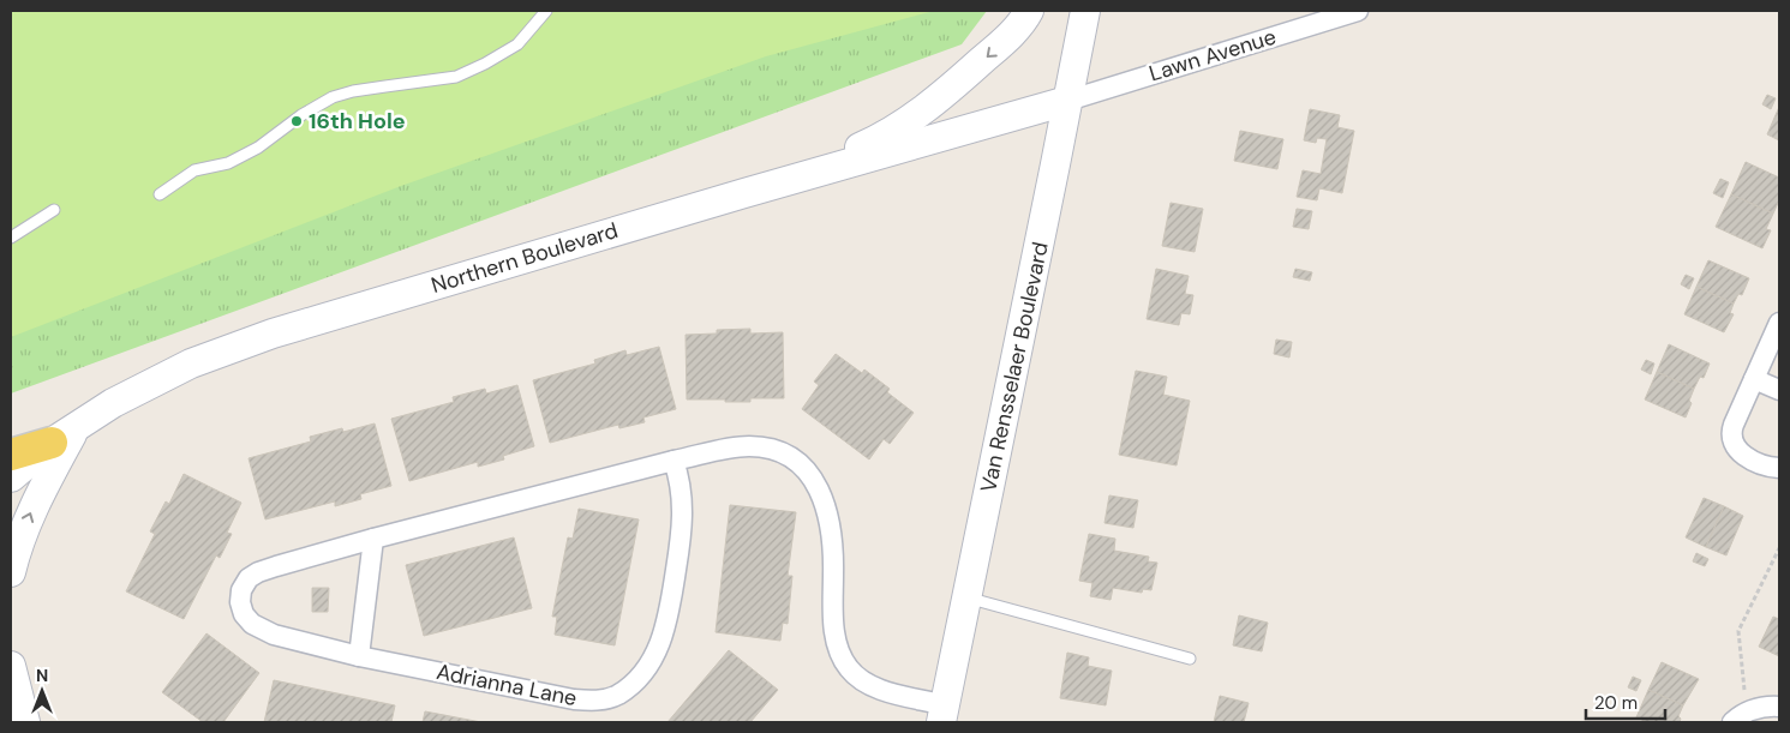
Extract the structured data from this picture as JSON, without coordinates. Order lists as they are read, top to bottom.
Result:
{
  "streets": {
    "main road": ["Northern Boulevard", "Van Rensselaer Boulevard"],
    "street": ["Lawn Avenue", "Adrianna Lane"]
  },
  "crossings": [
    ["Lawn Avenue", "Northern Boulevard"],
    ["Lawn Avenue", "Van Rensselaer Boulevard"],
    ["Northern Boulevard", "Van Rensselaer Boulevard"],
    ["Van Rensselaer Boulevard", "Adrianna Lane"]
  ],
  "places": ["16th Hole"],
  "scale_bar": "20 m",
  "north": "top"
}
